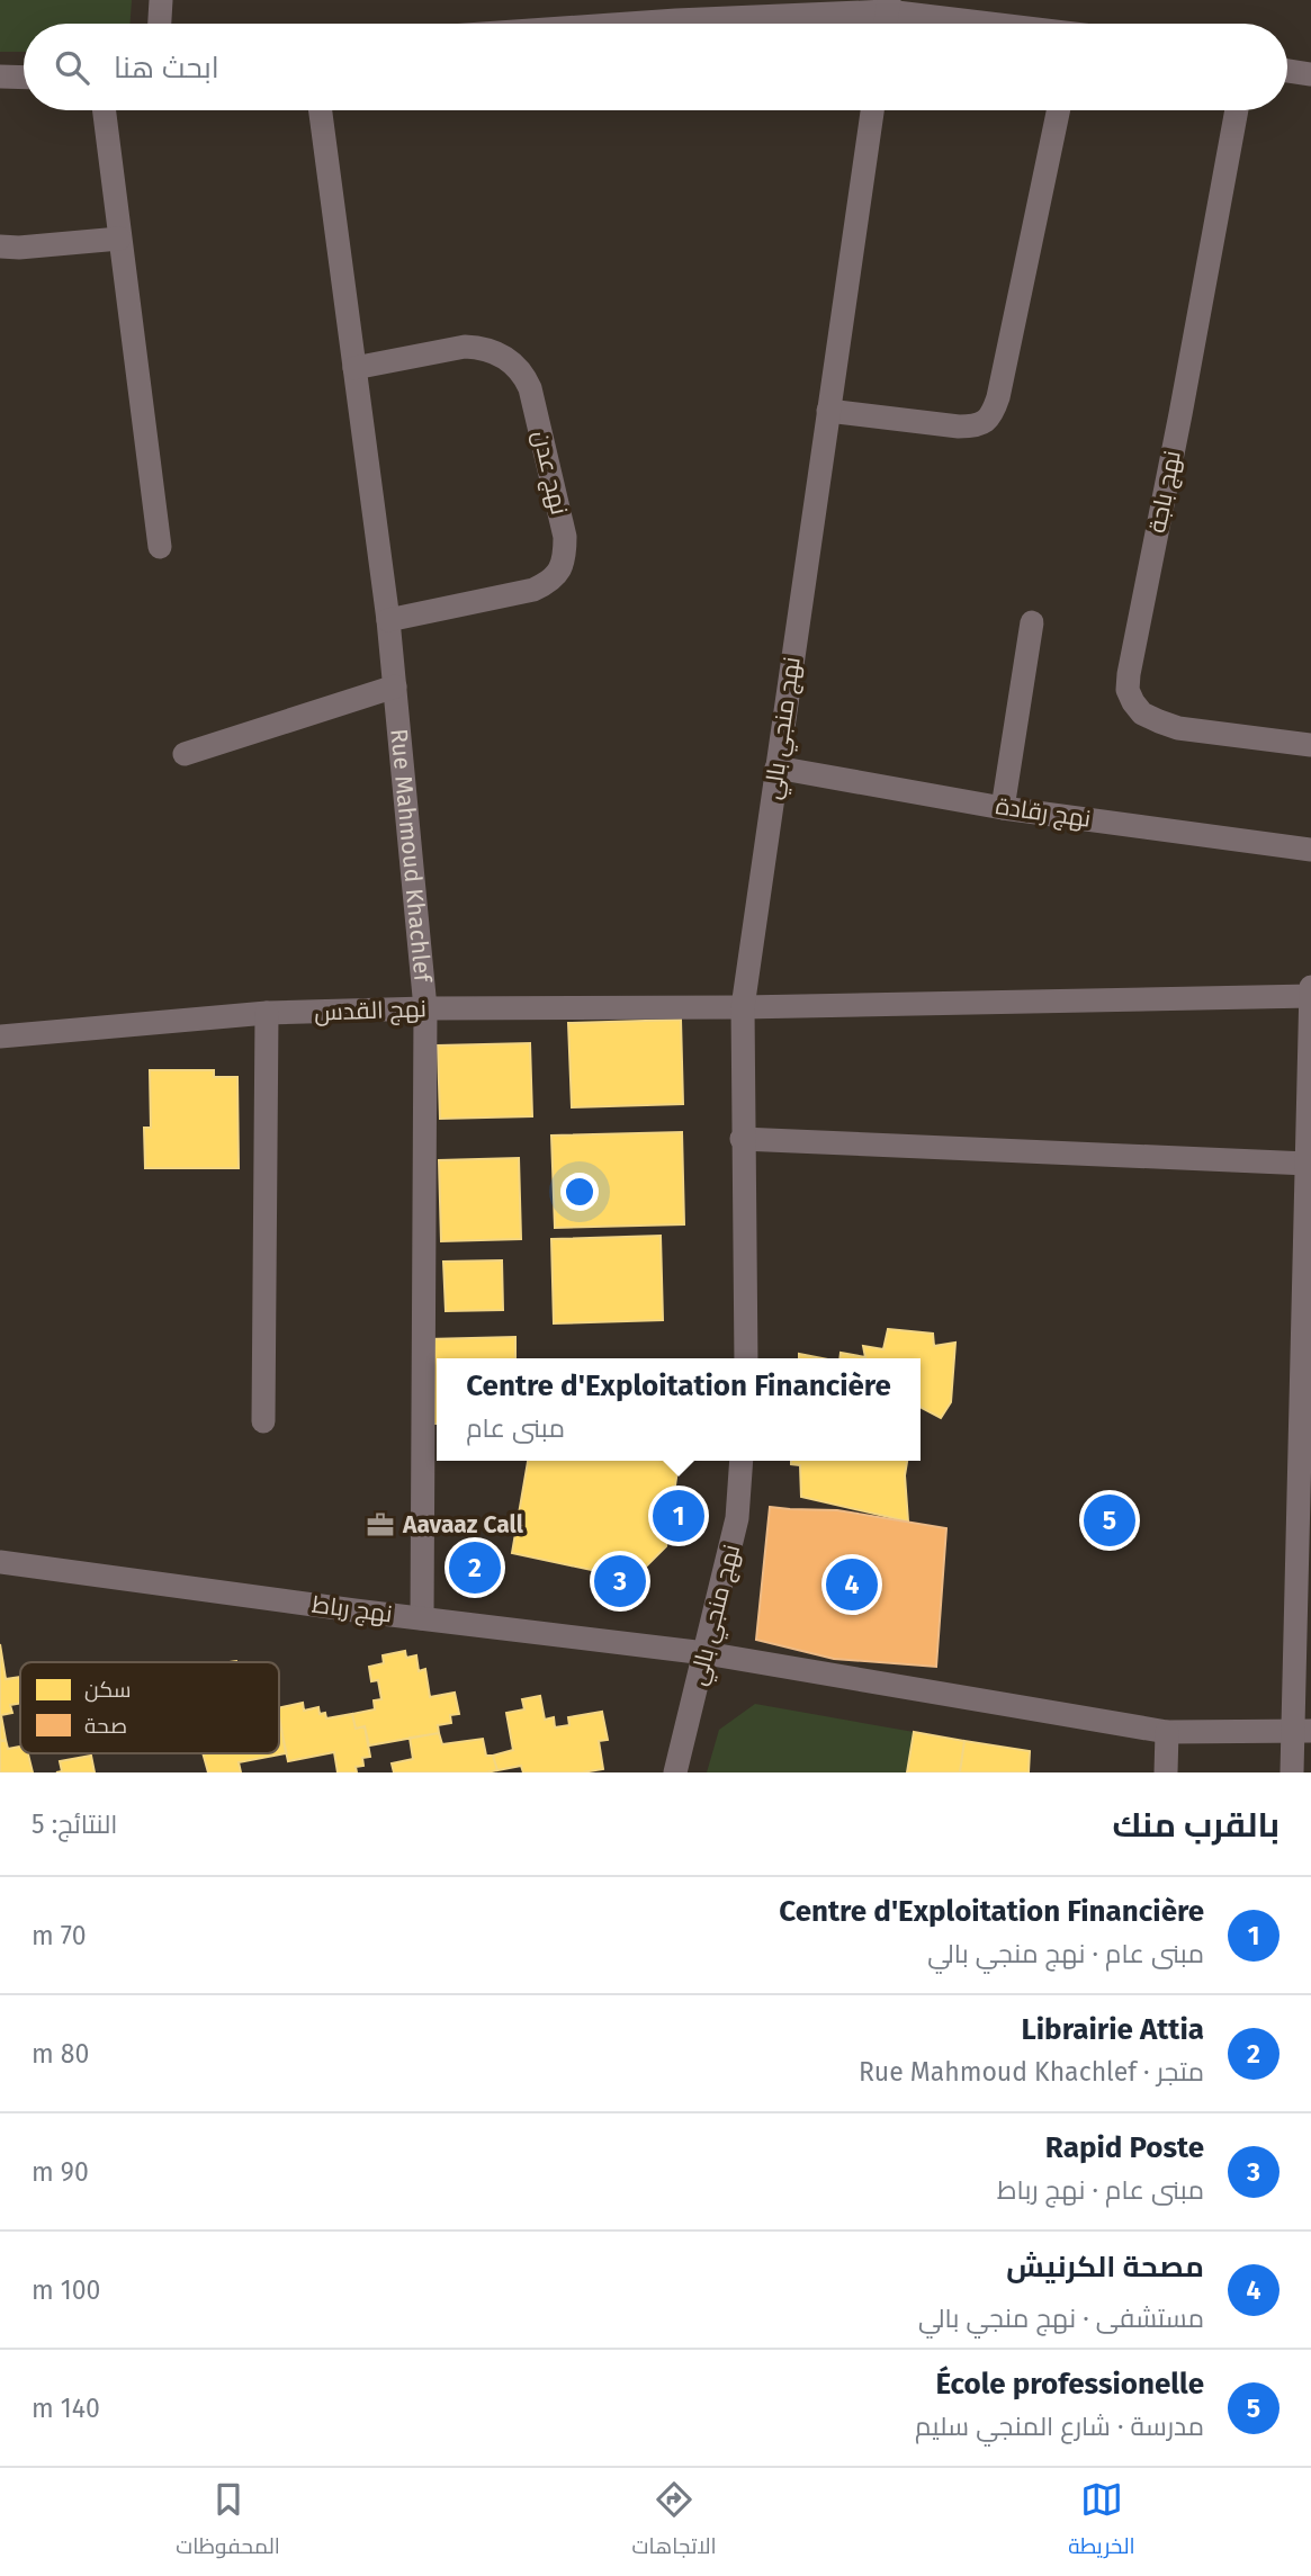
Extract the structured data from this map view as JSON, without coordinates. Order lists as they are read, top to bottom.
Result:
{
  "streets": {
    "street": [
      "نهج عدن",
      "نهج باجة",
      "نهج منجي بالي",
      "نهج رقادة",
      "Rue Mahmoud Khachlef",
      "نهج القدس",
      "نهج رباط"
    ]
  },
  "crossings": [
    ["نهج عدن", "Rue Mahmoud Khachlef"],
    ["نهج منجي بالي", "نهج رقادة"],
    ["نهج منجي بالي", "نهج القدس"],
    ["نهج منجي بالي", "نهج رباط"],
    ["Rue Mahmoud Khachlef", "نهج القدس"],
    ["Rue Mahmoud Khachlef", "نهج رباط"]
  ],
  "places": {
    "office": ["Aavaaz Call"]
  },
  "legend": ["سكن", "صحة"],
  "page": {
    "search": "ابحث هنا",
    "popup": ["Centre d'Exploitation Financière", "مبنى عام"],
    "pins": [
      "1",
      "5",
      "2",
      "3",
      "4"
    ],
    "heading": ["بالقرب منك", "النتائج: 5"],
    "list": [
      {
        "mark": "1",
        "name": "Centre d'Exploitation Financière",
        "note": "مبنى عام · نهج منجي بالي",
        "value": "70 m"
      },
      {
        "mark": "2",
        "name": "Librairie Attia",
        "note": "متجر · Rue Mahmoud Khachlef",
        "value": "80 m"
      },
      {
        "mark": "3",
        "name": "Rapid Poste",
        "note": "مبنى عام · نهج رباط",
        "value": "90 m"
      },
      {
        "mark": "4",
        "name": "مصحة الكرنيش",
        "note": "مستشفى · نهج منجي بالي",
        "value": "100 m"
      },
      {
        "mark": "5",
        "name": "École professionelle",
        "note": "مدرسة · شارع المنجي سليم",
        "value": "140 m"
      }
    ],
    "nav": ["الخريطة", "الاتجاهات", "المحفوظات"]
  }
}
